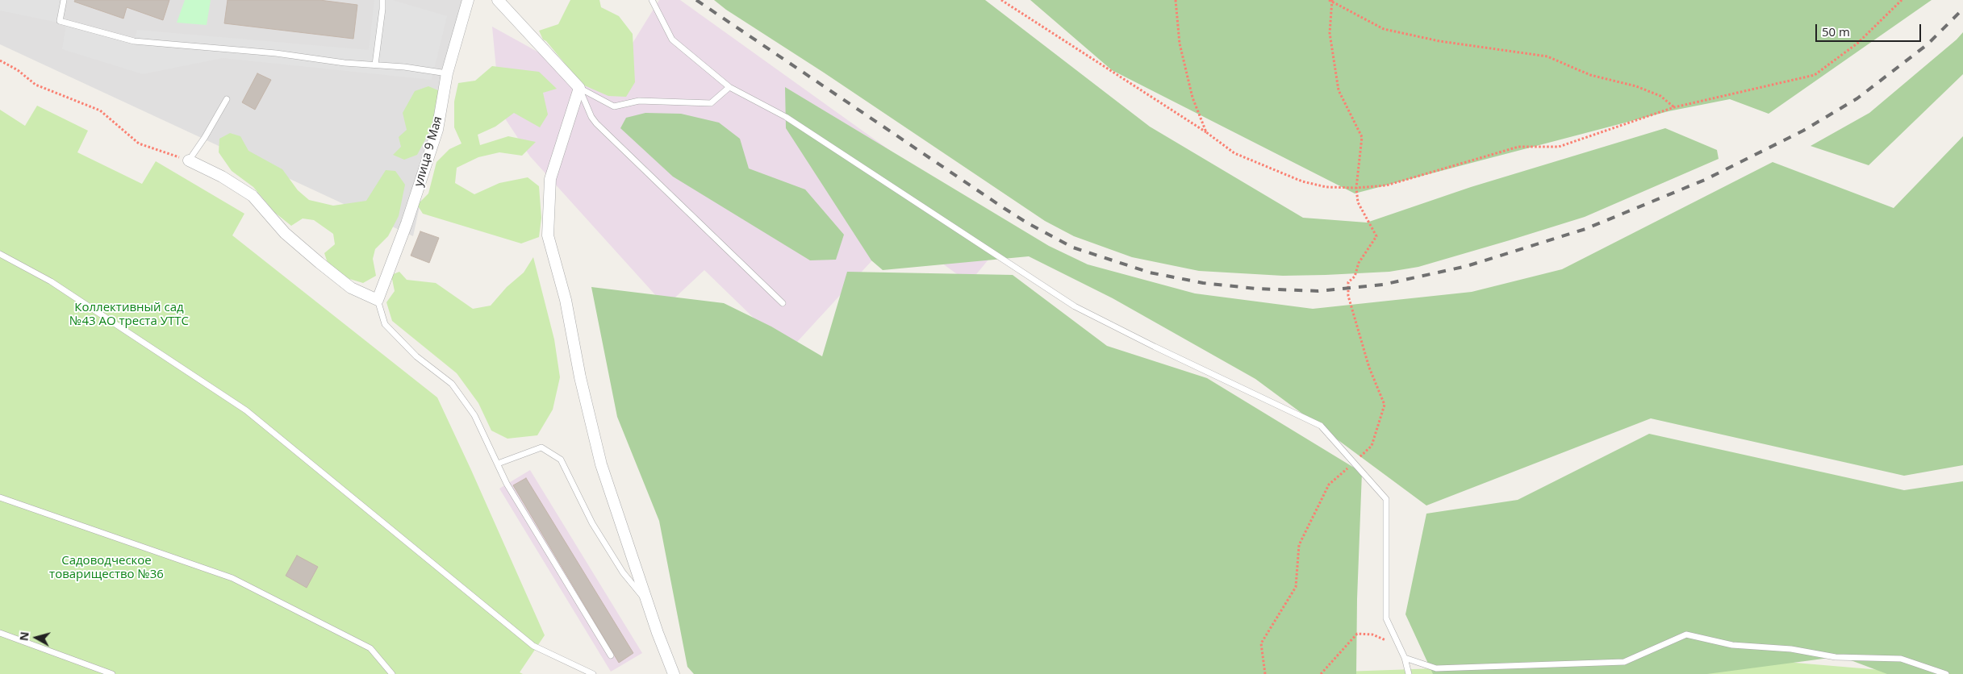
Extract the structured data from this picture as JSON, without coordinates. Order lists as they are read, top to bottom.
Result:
{
  "streets": {
    "street": ["улица 9 Мая"]
  },
  "parks": ["Коллективный сад №43 АО треста УТТС", "Садоводческое товарищество №36"],
  "scale_bar": "50 m",
  "north": "left"
}
